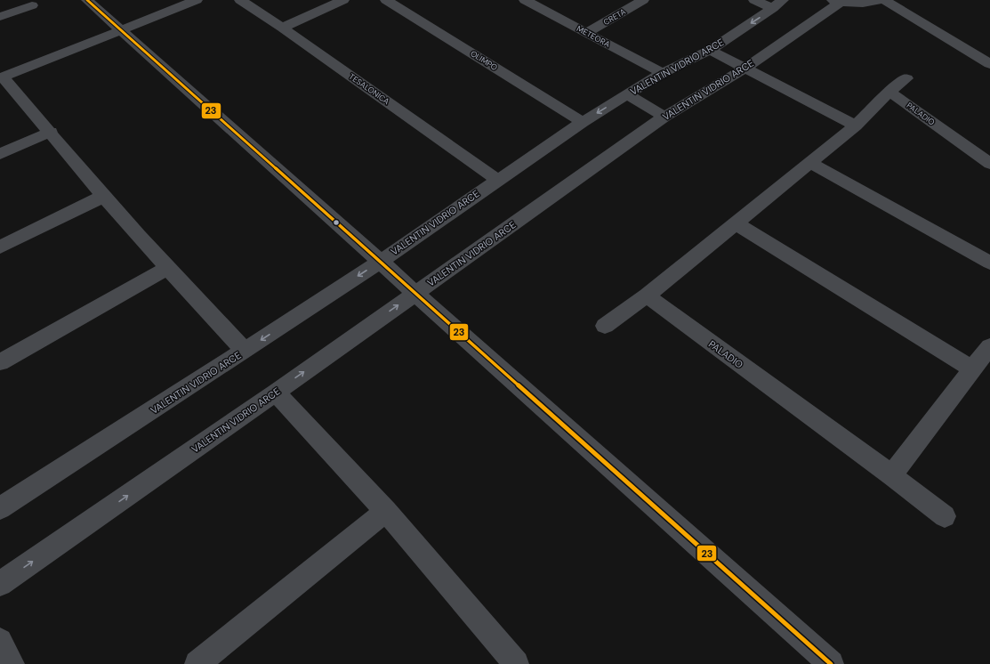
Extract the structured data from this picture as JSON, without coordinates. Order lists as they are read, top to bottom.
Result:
{
  "streets": {
    "street": [
      "CRETA",
      "METEORA",
      "OLIMPO",
      "VALENTIN VIDRIO ARCE",
      "TESALONICA",
      "PALADIO"
    ]
  },
  "crossings": [
    ["CRETA", "METEORA"],
    ["METEORA", "VALENTIN VIDRIO ARCE"],
    ["OLIMPO", "VALENTIN VIDRIO ARCE"],
    ["VALENTIN VIDRIO ARCE", "TESALONICA"]
  ],
  "lines": ["transit line 23"]
}
